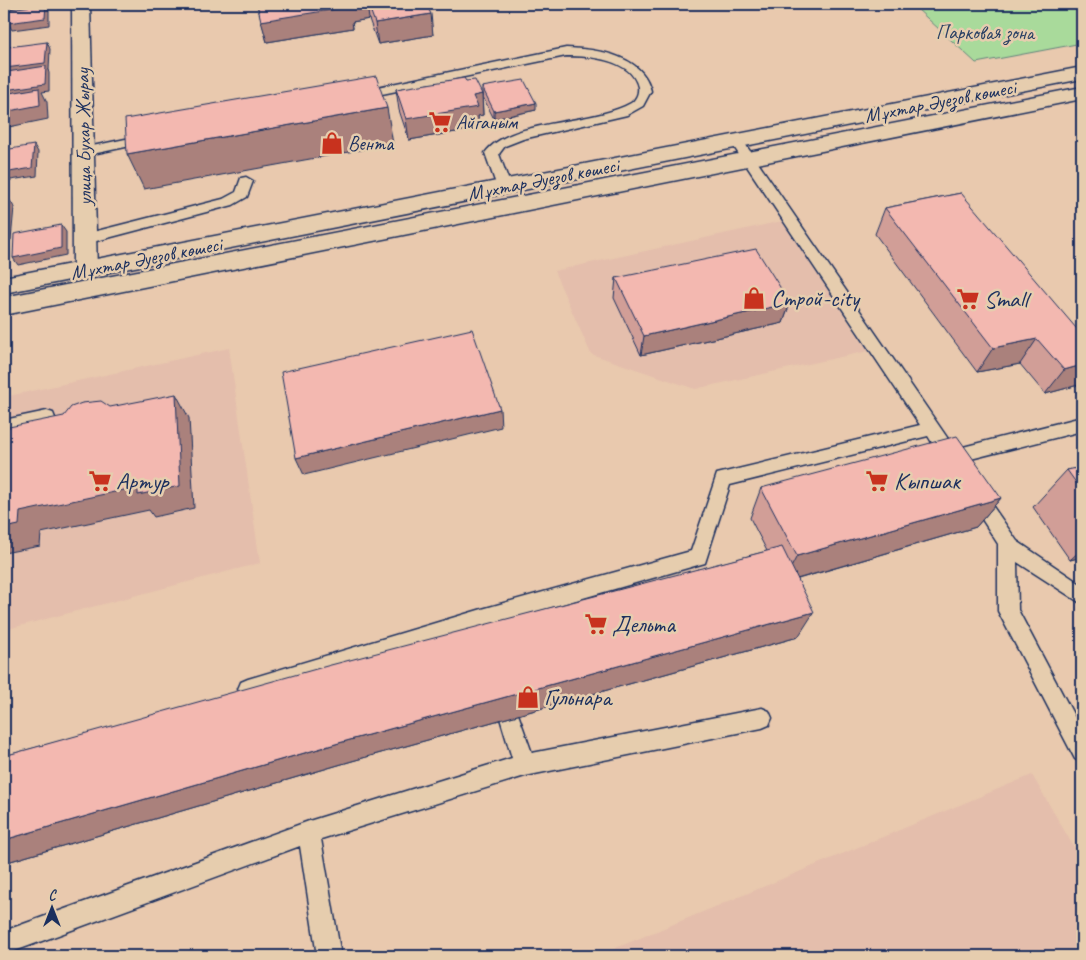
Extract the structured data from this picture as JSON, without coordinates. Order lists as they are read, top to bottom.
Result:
{
  "streets": {
    "main road": ["Мұхтар Әуезов көшесі", "улица Бухар Жырау"]
  },
  "crossings": [
    ["Мұхтар Әуезов көшесі", "улица Бухар Жырау"]
  ],
  "parks": ["Парковая зона"],
  "places": {
    "supermarket": [
      "Айганым",
      "Small",
      "Артур",
      "Кыпшак",
      "Дельта"
    ],
    "shop": ["Вента", "Строй-city", "Гульнара"]
  },
  "north": "top"
}
